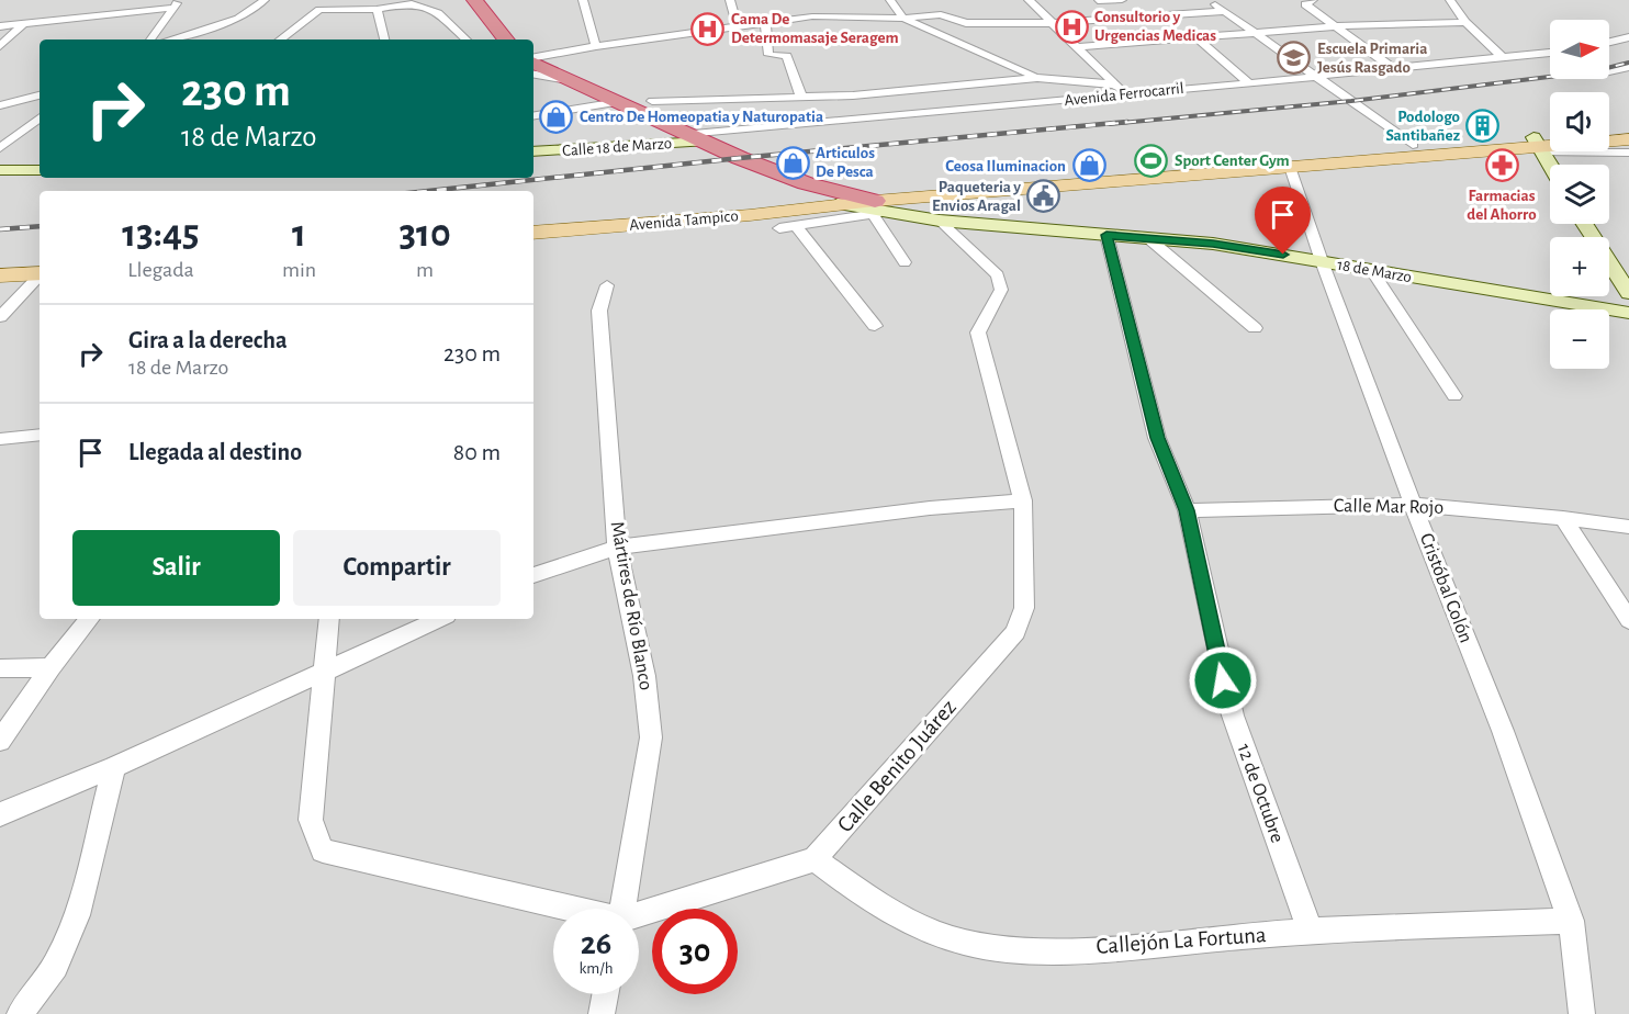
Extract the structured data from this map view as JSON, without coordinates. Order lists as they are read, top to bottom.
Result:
{
  "streets": {
    "main road": ["Calle 18 de Marzo", "Avenida Tampico", "18 de Marzo"],
    "street": [
      "Avenida Ferrocarril",
      "Calle Mar Rojo",
      "Cristóbal Colón",
      "Mártires de Río Blanco",
      "Calle Benito Juárez",
      "12 de Octubre",
      "Callejón La Fortuna"
    ]
  },
  "crossings": [
    ["Avenida Ferrocarril", "Calle 18 de Marzo"],
    ["18 de Marzo", "Cristóbal Colón"],
    ["18 de Marzo", "Calle Benito Juárez"],
    ["18 de Marzo", "12 de Octubre"],
    ["Calle Mar Rojo", "Cristóbal Colón"],
    ["Calle Mar Rojo", "12 de Octubre"],
    ["Cristóbal Colón", "Callejón La Fortuna"],
    ["Calle Benito Juárez", "Callejón La Fortuna"],
    ["12 de Octubre", "Callejón La Fortuna"]
  ],
  "places": {
    "hospital": ["Consultorio y Urgencias Medicas", "Cama De Determomasaje Seragem"],
    "school or university": ["Escuela Primaria Jesús Rasgado"],
    "shop": ["Centro De Homeopatia y Naturopatia", "Articulos De Pesca", "Ceosa Iluminacion"],
    "building": ["Podologo Santibañez"],
    "sports": ["Sport Center Gym"],
    "pharmacy": ["Farmacias del Ahorro"],
    "public building": ["Paqueteria y Envios Aragal"]
  },
  "north": "right",
  "page": {
    "map_buttons": ["+", "−"],
    "turn": ["230 m", "18 de Marzo"],
    "eta": [
      "13:45",
      "Llegada",
      "1",
      "min",
      "310",
      "m"
    ],
    "list": [
      {
        "name": "Gira a la derecha",
        "note": "18 de Marzo",
        "value": "230 m"
      },
      {
        "name": "Llegada al destino",
        "value": "80 m"
      }
    ],
    "buttons": ["Salir", "Compartir"],
    "speed": "26 km/h",
    "limit": "30"
  }
}
